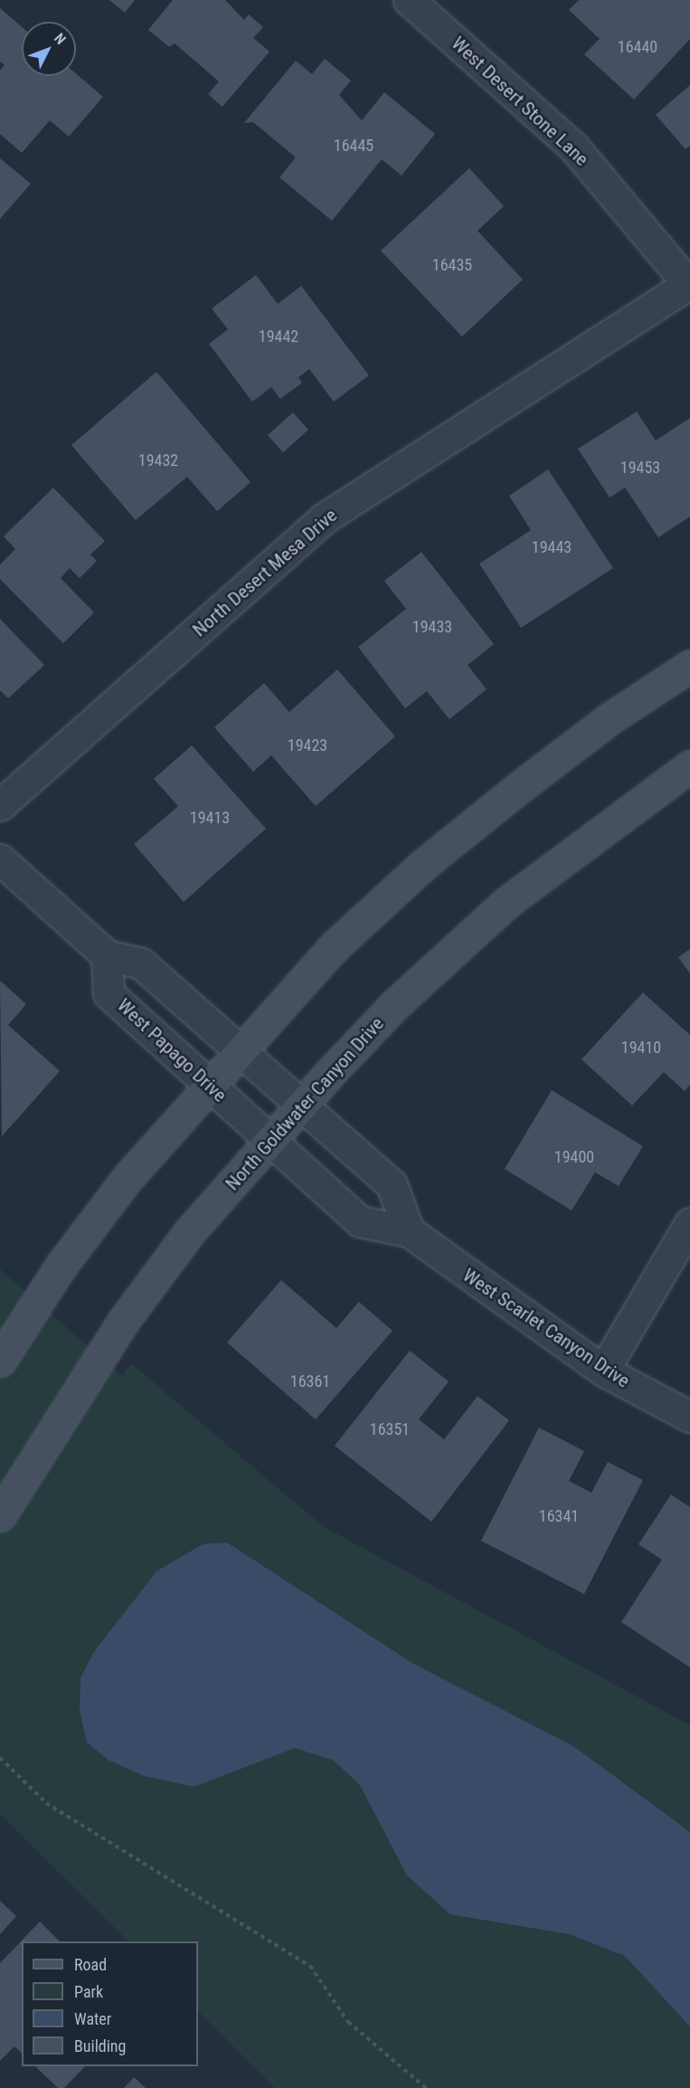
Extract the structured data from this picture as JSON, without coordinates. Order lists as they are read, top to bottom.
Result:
{
  "streets": {
    "street": [
      "West Desert Stone Lane",
      "North Desert Mesa Drive",
      "West Papago Drive",
      "North Goldwater Canyon Drive",
      "West Scarlet Canyon Drive"
    ]
  },
  "crossings": [
    ["West Desert Stone Lane", "North Desert Mesa Drive"],
    ["West Papago Drive", "West Scarlet Canyon Drive"],
    ["North Goldwater Canyon Drive", "West Scarlet Canyon Drive"]
  ],
  "house_numbers": [
    "16440",
    "16445",
    "16435",
    "19442",
    "19432",
    "19453",
    "19443",
    "19433",
    "19423",
    "19413",
    "19410",
    "19400",
    "16361",
    "16351",
    "16341"
  ],
  "legend": [
    "Road",
    "Park",
    "Water",
    "Building"
  ],
  "north": "top right"
}
